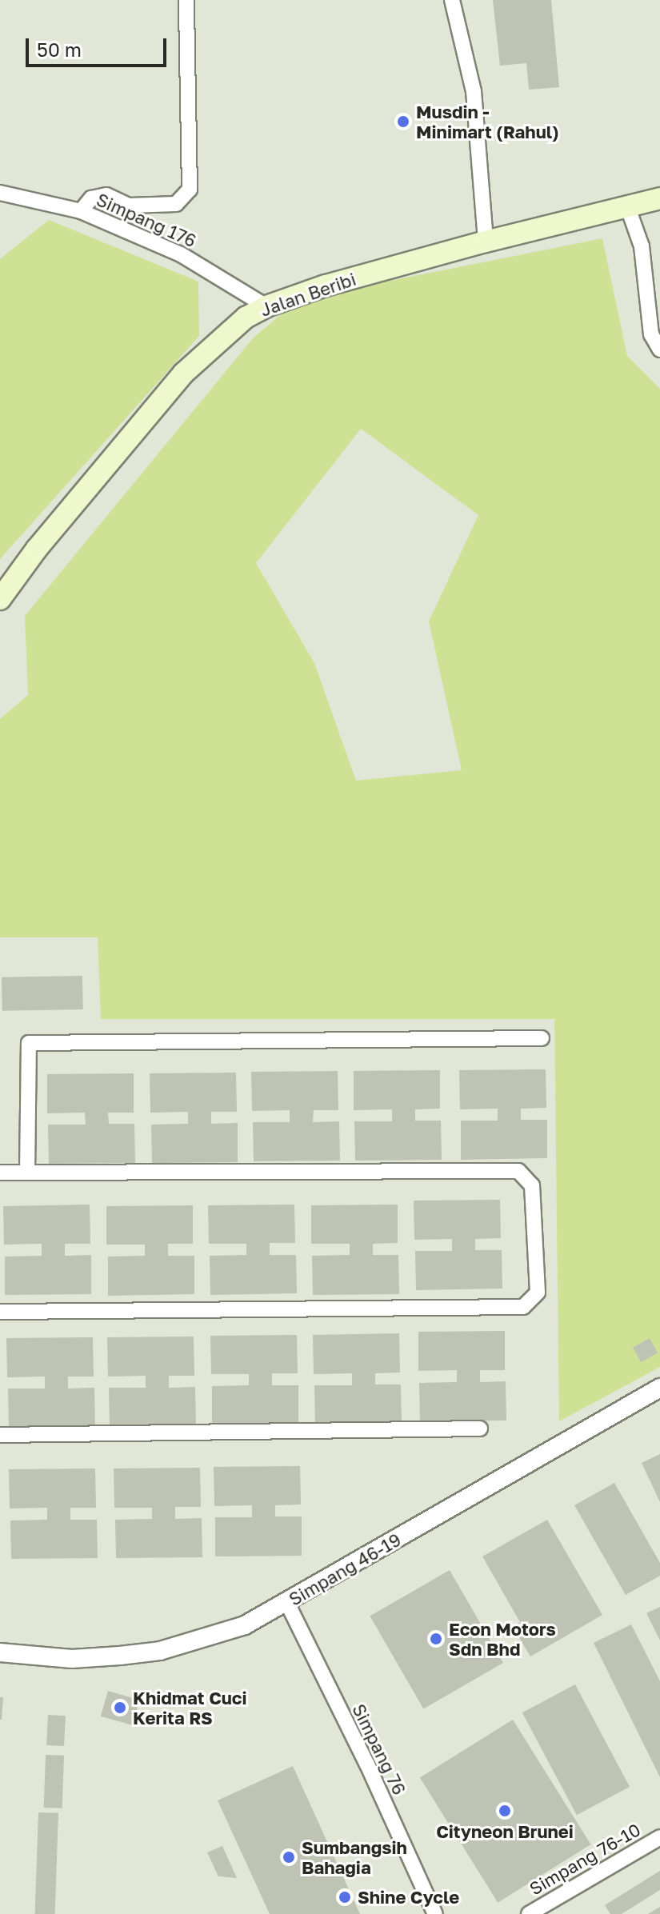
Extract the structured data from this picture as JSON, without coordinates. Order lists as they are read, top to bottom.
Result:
{
  "streets": {
    "main road": ["Jalan Beribi"],
    "street": [
      "Simpang 176",
      "Simpang 46-19",
      "Simpang 76",
      "Simpang 76-10"
    ]
  },
  "crossings": [
    ["Simpang 176", "Jalan Beribi"],
    ["Simpang 46-19", "Simpang 76"]
  ],
  "places": [
    "Musdin - Minimart (Rahul)",
    "Econ Motors Sdn Bhd",
    "Khidmat Cuci Kerita RS",
    "Cityneon Brunei",
    "Sumbangsih Bahagia",
    "Shine Cycle"
  ],
  "scale_bar": "50 m"
}
